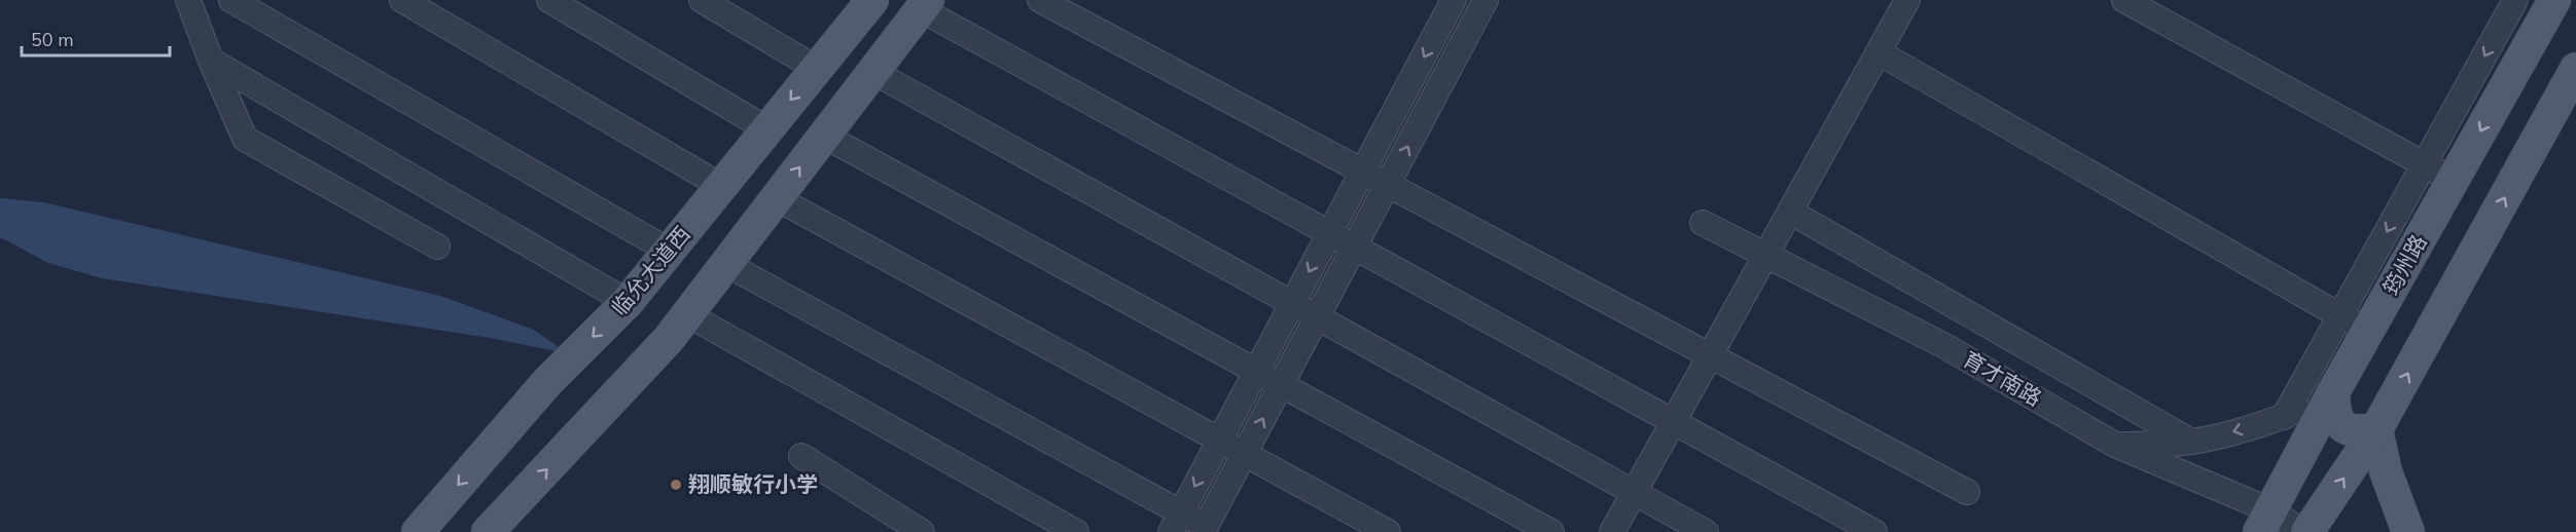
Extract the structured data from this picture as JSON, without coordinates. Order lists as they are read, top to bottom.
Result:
{
  "streets": {
    "main road": ["筠州路", "临允大道西"],
    "street": ["育才南路"]
  },
  "crossings": [
    ["筠州路", "育才南路"]
  ],
  "places": ["翔顺敏行小学"],
  "scale_bar": "50 m"
}
